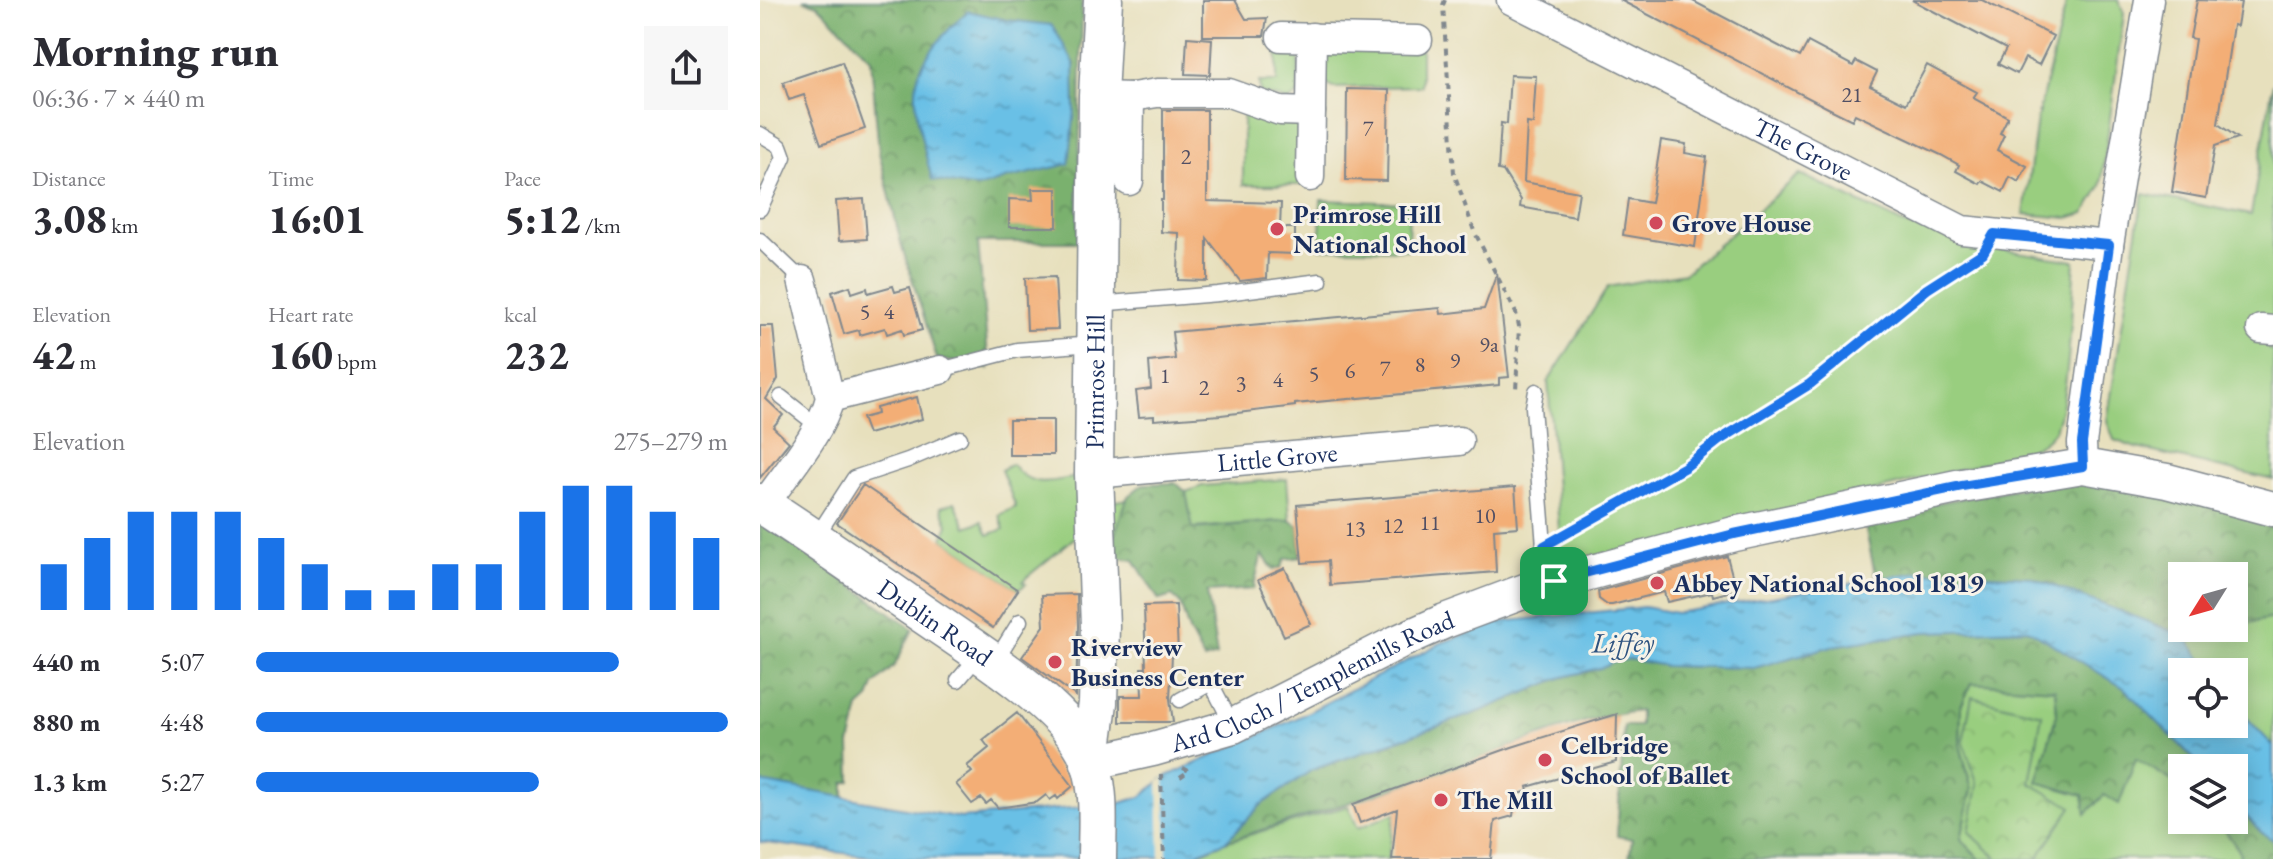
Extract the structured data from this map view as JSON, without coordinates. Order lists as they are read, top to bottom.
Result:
{
  "streets": {
    "main road": ["Primrose Hill", "Dublin Road"],
    "street": ["The Grove", "Little Grove", "Ard Cloch / Templemills Road"]
  },
  "crossings": [
    ["Primrose Hill", "Little Grove"],
    ["Primrose Hill", "Dublin Road"],
    ["Primrose Hill", "Ard Cloch / Templemills Road"],
    ["Dublin Road", "Ard Cloch / Templemills Road"]
  ],
  "water": ["Liffey"],
  "places": [
    "Grove House",
    "Primrose Hill National School",
    "Abbey National School 1819",
    "Riverview Business Center",
    "Celbridge School of Ballet",
    "The Mill"
  ],
  "house_numbers": [
    "21",
    "7",
    "2",
    "5",
    "4",
    "9a",
    "9",
    "8",
    "7",
    "6",
    "5",
    "1",
    "4",
    "3",
    "2",
    "10",
    "11",
    "12",
    "13"
  ],
  "north": "bottom left",
  "page": {
    "heading": ["Morning run", "06:36 · 7 × 440 m"],
    "stats": [
      ["Distance", "3.08 km"],
      ["Time", "16:01"],
      ["Pace", "5:12 /km"],
      ["Elevation", "42 m"],
      ["Heart rate", "160 bpm"],
      ["kcal", "232"]
    ],
    "chart": ["Elevation", "275–279 m"],
    "list": [
      {
        "name": "440 m",
        "note": "5:07"
      },
      {
        "name": "880 m",
        "note": "4:48"
      },
      {
        "name": "1.3 km",
        "note": "5:27"
      }
    ]
  }
}
